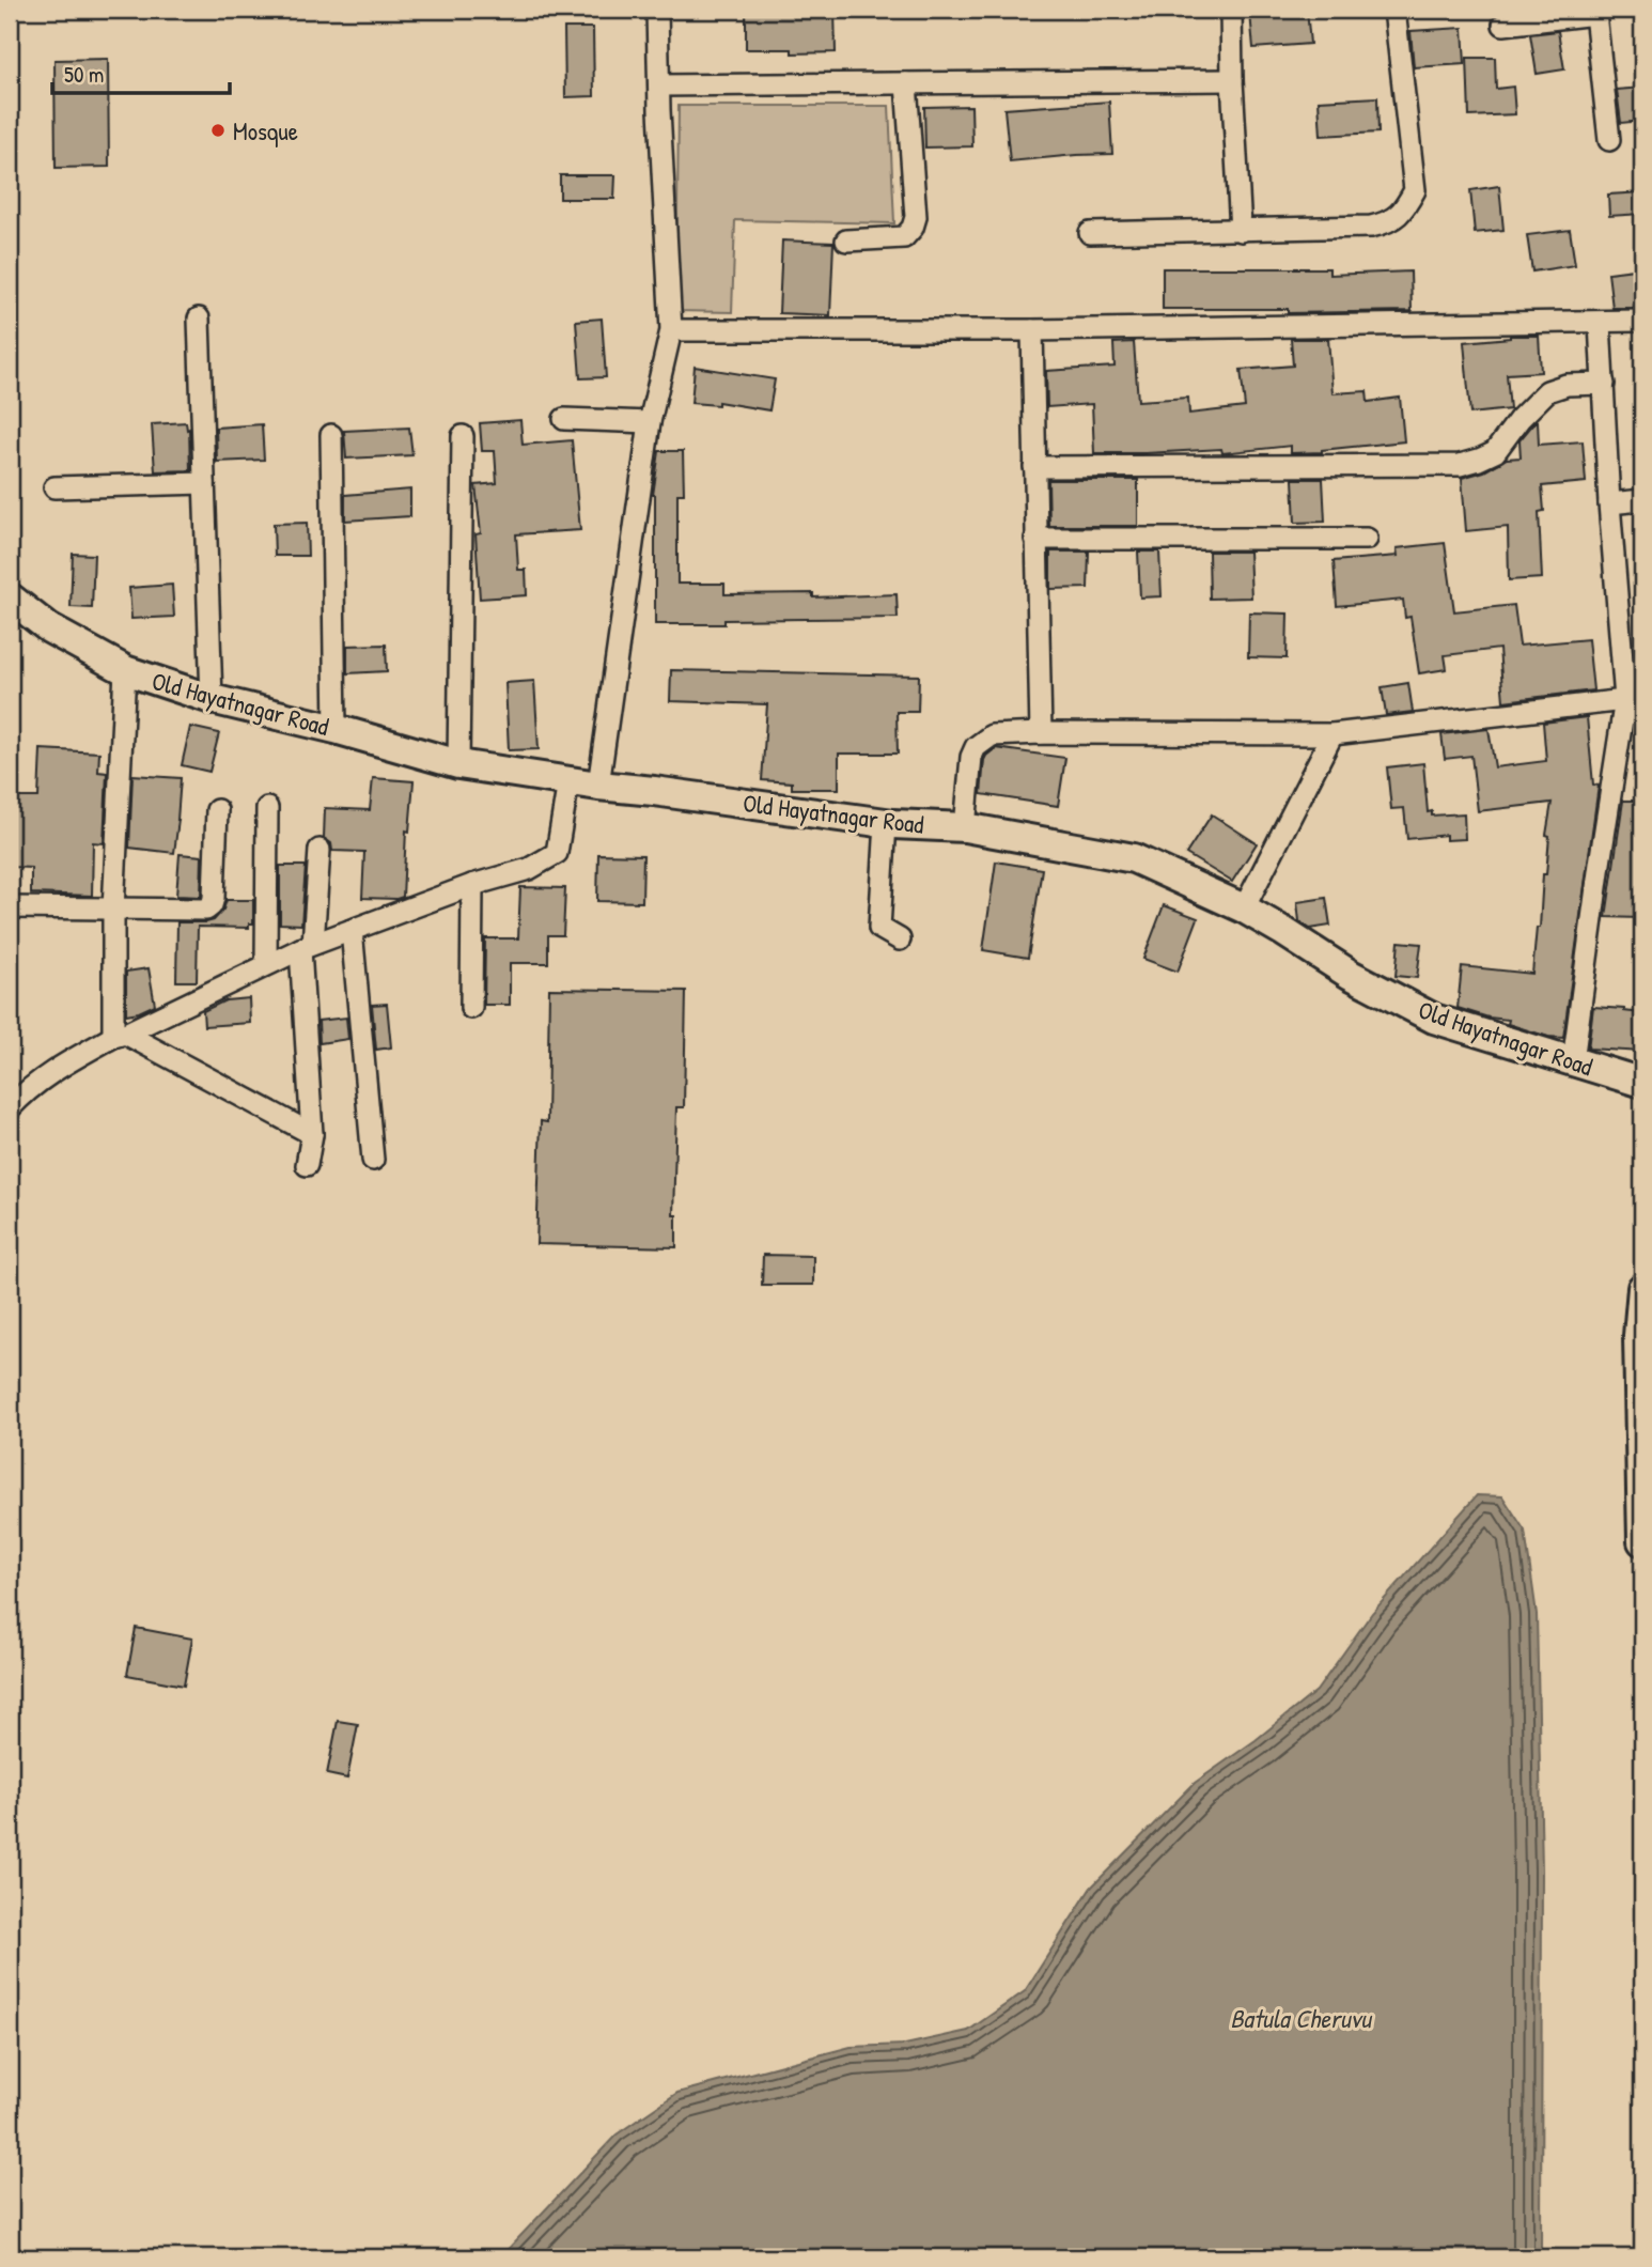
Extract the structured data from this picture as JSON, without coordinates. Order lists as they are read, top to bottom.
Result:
{
  "streets": {
    "street": ["Old Hayatnagar Road"]
  },
  "water": ["Batula Cheruvu"],
  "places": ["Mosque"],
  "scale_bar": "50 m"
}
